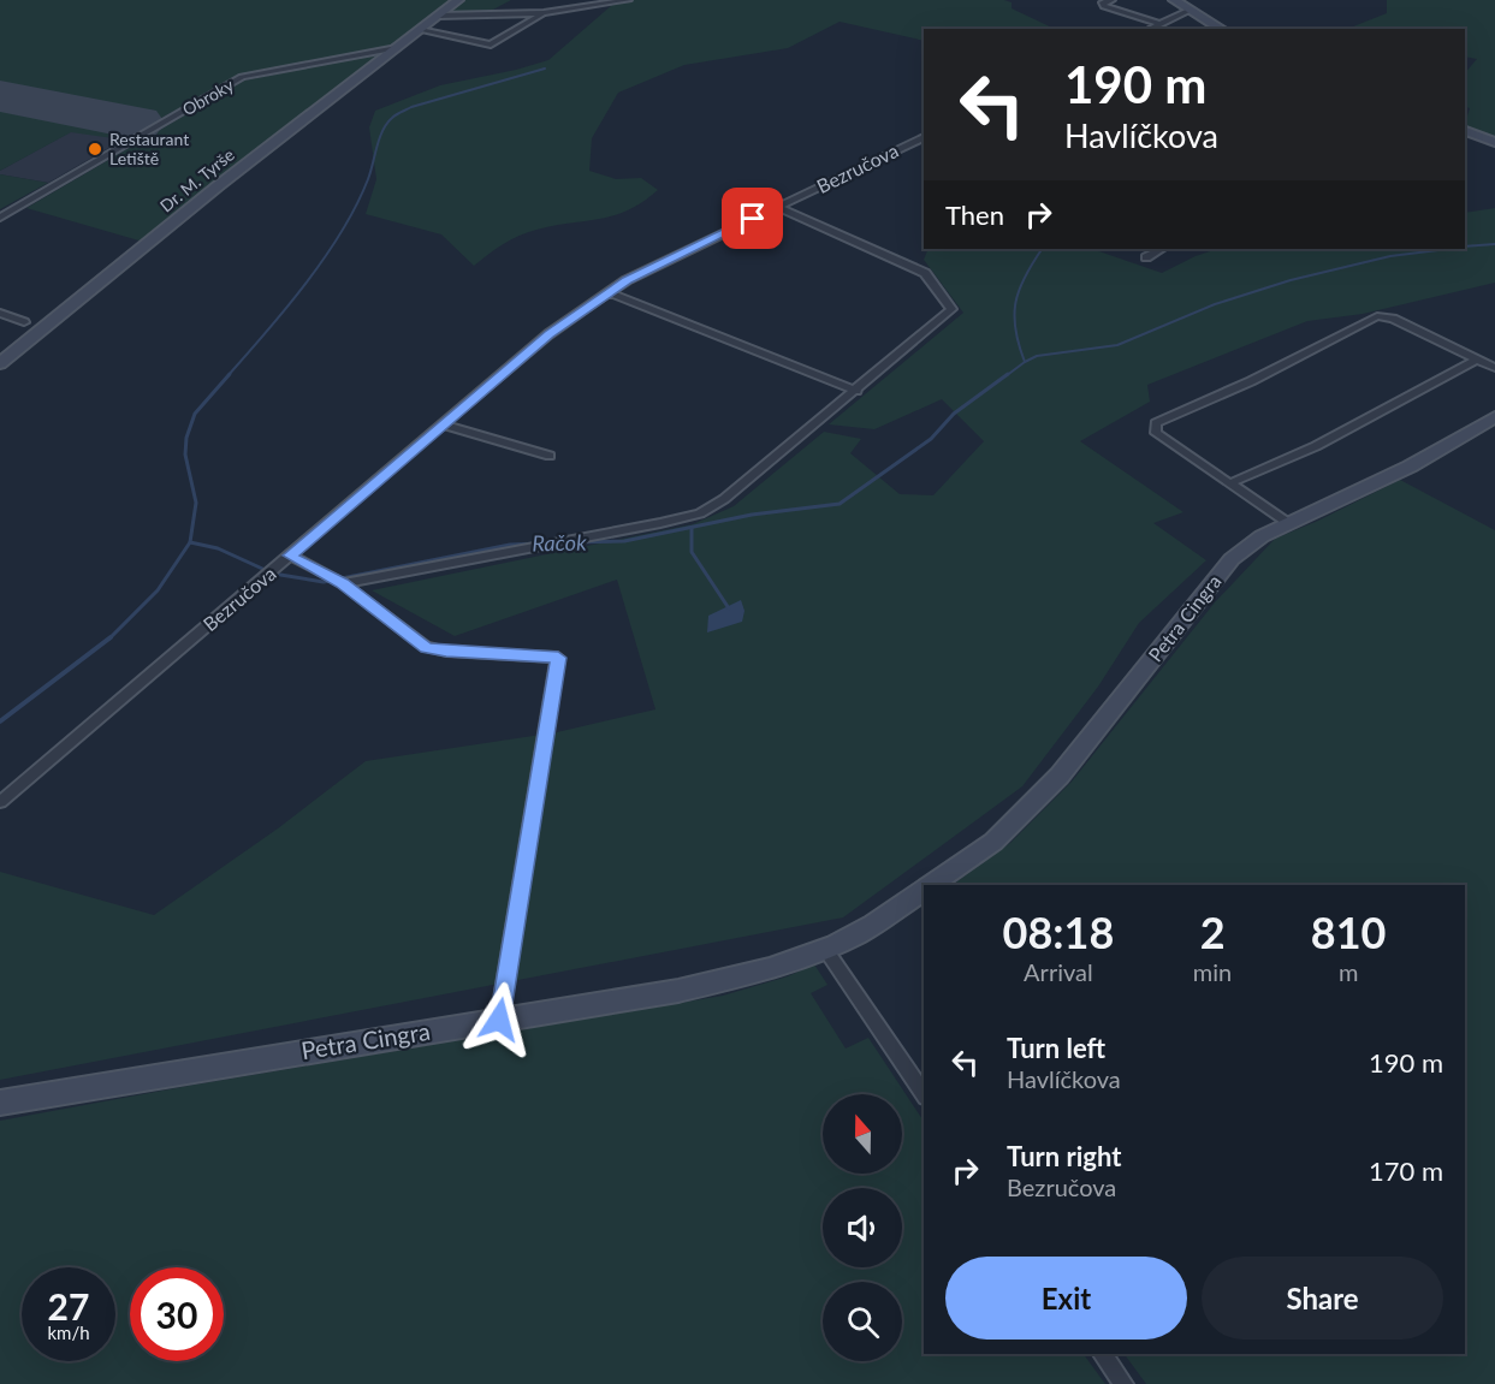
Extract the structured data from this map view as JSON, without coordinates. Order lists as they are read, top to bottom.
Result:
{
  "streets": {
    "street": [
      "Obroky",
      "Bezručova",
      "Dr. M. Tyrše",
      "Petra Cingra"
    ]
  },
  "crossings": [
    ["Obroky", "Dr. M. Tyrše"]
  ],
  "water": ["Račok"],
  "places": ["Restaurant Letiště"],
  "north": "top",
  "page": {
    "turn": ["190 m", "Havlíčkova"],
    "then": "Then",
    "eta": [
      "08:18",
      "Arrival",
      "2",
      "min",
      "810",
      "m"
    ],
    "list": [
      {
        "name": "Turn left",
        "note": "Havlíčkova",
        "value": "190 m"
      },
      {
        "name": "Turn right",
        "note": "Bezručova",
        "value": "170 m"
      }
    ],
    "buttons": ["Exit", "Share"],
    "speed": "27 km/h",
    "limit": "30"
  }
}
